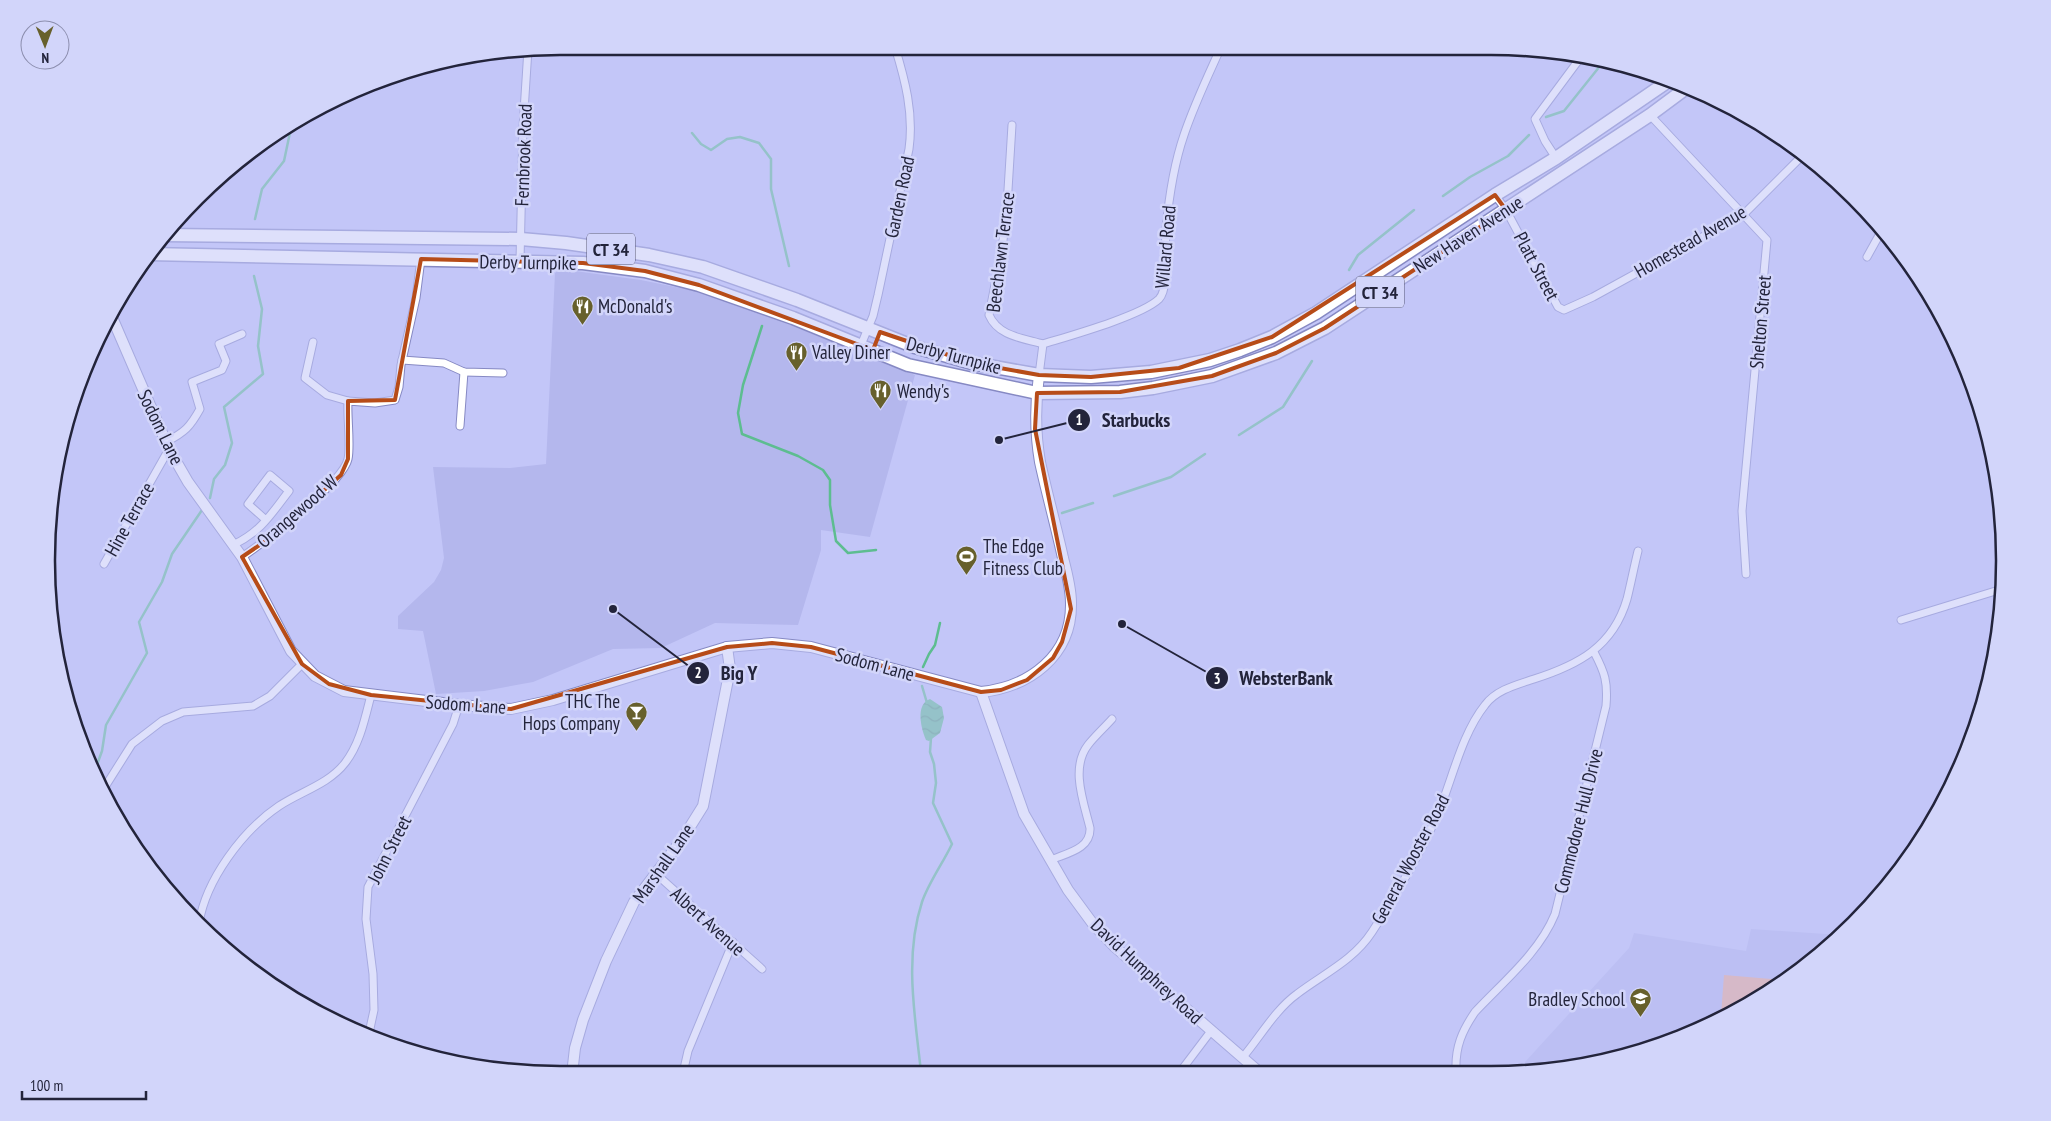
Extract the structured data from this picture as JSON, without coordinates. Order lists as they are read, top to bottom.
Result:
{
  "streets": {
    "highway": ["New Haven Avenue", "CT 34", "Derby Turnpike"],
    "street": [
      "Fernbrook Road",
      "Garden Road",
      "Homestead Avenue",
      "Willard Road",
      "Beechlawn Terrace",
      "Platt Street",
      "Shelton Street",
      "Sodom Lane",
      "Orangewood W",
      "Hine Terrace",
      "Commodore Hull Drive",
      "John Street",
      "General Wooster Road",
      "Marshall Lane",
      "Albert Avenue",
      "David Humphrey Road"
    ]
  },
  "crossings": [
    ["Fernbrook Road", "Derby Turnpike"],
    ["Garden Road", "Derby Turnpike"],
    ["New Haven Avenue", "Derby Turnpike"],
    ["New Haven Avenue", "Platt Street"],
    ["New Haven Avenue", "Shelton Street"],
    ["New Haven Avenue", "Sodom Lane"],
    ["Homestead Avenue", "Platt Street"],
    ["Homestead Avenue", "Shelton Street"],
    ["Willard Road", "Beechlawn Terrace"],
    ["Derby Turnpike", "Sodom Lane"],
    ["Sodom Lane", "Orangewood W"],
    ["Sodom Lane", "Hine Terrace"],
    ["Sodom Lane", "John Street"],
    ["Sodom Lane", "Marshall Lane"],
    ["Sodom Lane", "David Humphrey Road"],
    ["Commodore Hull Drive", "General Wooster Road"],
    ["General Wooster Road", "David Humphrey Road"],
    ["Marshall Lane", "Albert Avenue"]
  ],
  "places": {
    "restaurant": ["McDonald's", "Valley Diner", "Wendy's"],
    "other": ["Starbucks", "Big Y", "WebsterBank"],
    "sports": ["The Edge Fitness Club"],
    "bar": ["THC The Hops Company"],
    "school or university": ["Bradley School"]
  },
  "scale_bar": "100 m",
  "north": "bottom"
}
